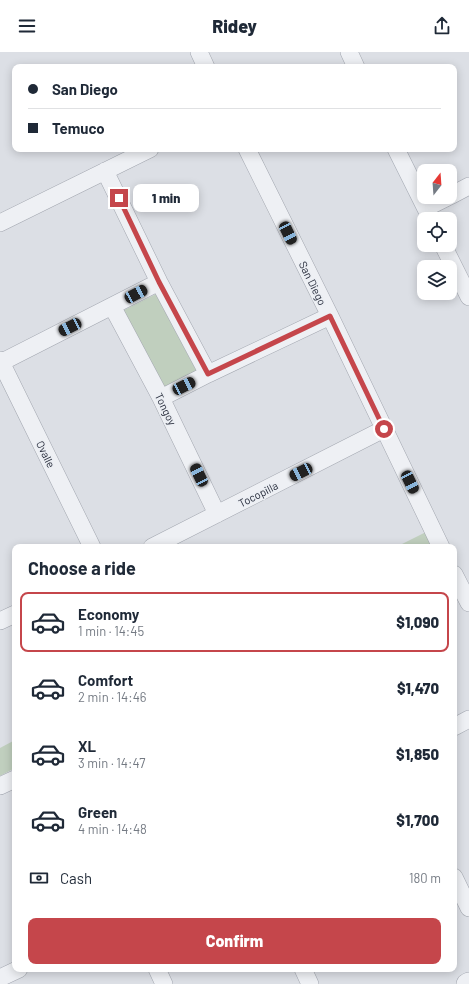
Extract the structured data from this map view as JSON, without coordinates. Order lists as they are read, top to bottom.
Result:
{
  "streets": {
    "street": [
      "San Diego",
      "Tongoy",
      "Ovalle",
      "Tocopilla"
    ]
  },
  "crossings": [
    ["San Diego", "Tocopilla"],
    ["Tongoy", "Tocopilla"]
  ],
  "north": "top",
  "page": {
    "header": "Ridey",
    "banner": ["San Diego", "Temuco"],
    "bubble": "1 min",
    "heading": "Choose a ride",
    "list": [
      {
        "name": "Economy",
        "note": "1 min · 14:45",
        "value": "$1,090"
      },
      {
        "name": "Comfort",
        "note": "2 min · 14:46",
        "value": "$1,470"
      },
      {
        "name": "XL",
        "note": "3 min · 14:47",
        "value": "$1,850"
      },
      {
        "name": "Green",
        "note": "4 min · 14:48",
        "value": "$1,700"
      }
    ],
    "pay": ["Cash", "180 m"],
    "buttons": "Confirm"
  }
}
